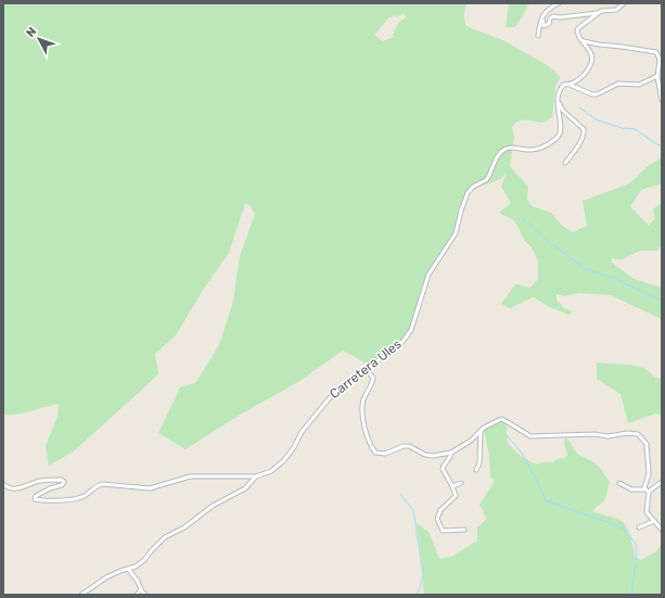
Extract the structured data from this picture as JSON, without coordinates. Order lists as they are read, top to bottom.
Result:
{
  "streets": {
    "street": ["Carretera Ules"]
  },
  "north": "top left"
}
